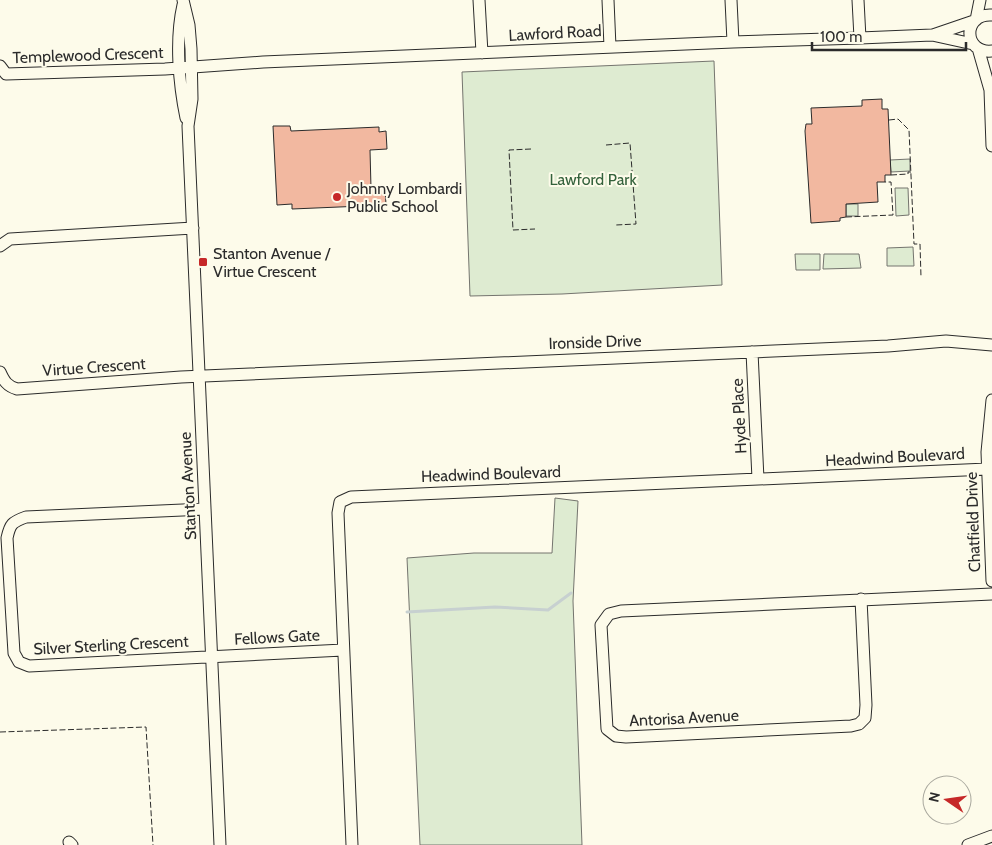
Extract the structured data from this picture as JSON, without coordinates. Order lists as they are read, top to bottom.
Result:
{
  "streets": {
    "street": [
      "Lawford Road",
      "Templewood Crescent",
      "Ironside Drive",
      "Virtue Crescent",
      "Hyde Place",
      "Headwind Boulevard",
      "Stanton Avenue",
      "Chatfield Drive",
      "Fellows Gate",
      "Silver Sterling Crescent",
      "Antorisa Avenue"
    ]
  },
  "crossings": [
    ["Lawford Road", "Templewood Crescent"],
    ["Lawford Road", "Stanton Avenue"],
    ["Templewood Crescent", "Stanton Avenue"],
    ["Ironside Drive", "Virtue Crescent"],
    ["Ironside Drive", "Hyde Place"],
    ["Ironside Drive", "Stanton Avenue"],
    ["Virtue Crescent", "Stanton Avenue"],
    ["Hyde Place", "Headwind Boulevard"],
    ["Headwind Boulevard", "Chatfield Drive"],
    ["Headwind Boulevard", "Fellows Gate"],
    ["Stanton Avenue", "Fellows Gate"],
    ["Stanton Avenue", "Silver Sterling Crescent"],
    ["Fellows Gate", "Silver Sterling Crescent"]
  ],
  "parks": ["Lawford Park"],
  "places": {
    "other": ["Johnny Lombardi Public School"],
    "transit": ["Stanton Avenue / Virtue Crescent"]
  },
  "scale_bar": "100 m",
  "north": "left"
}
